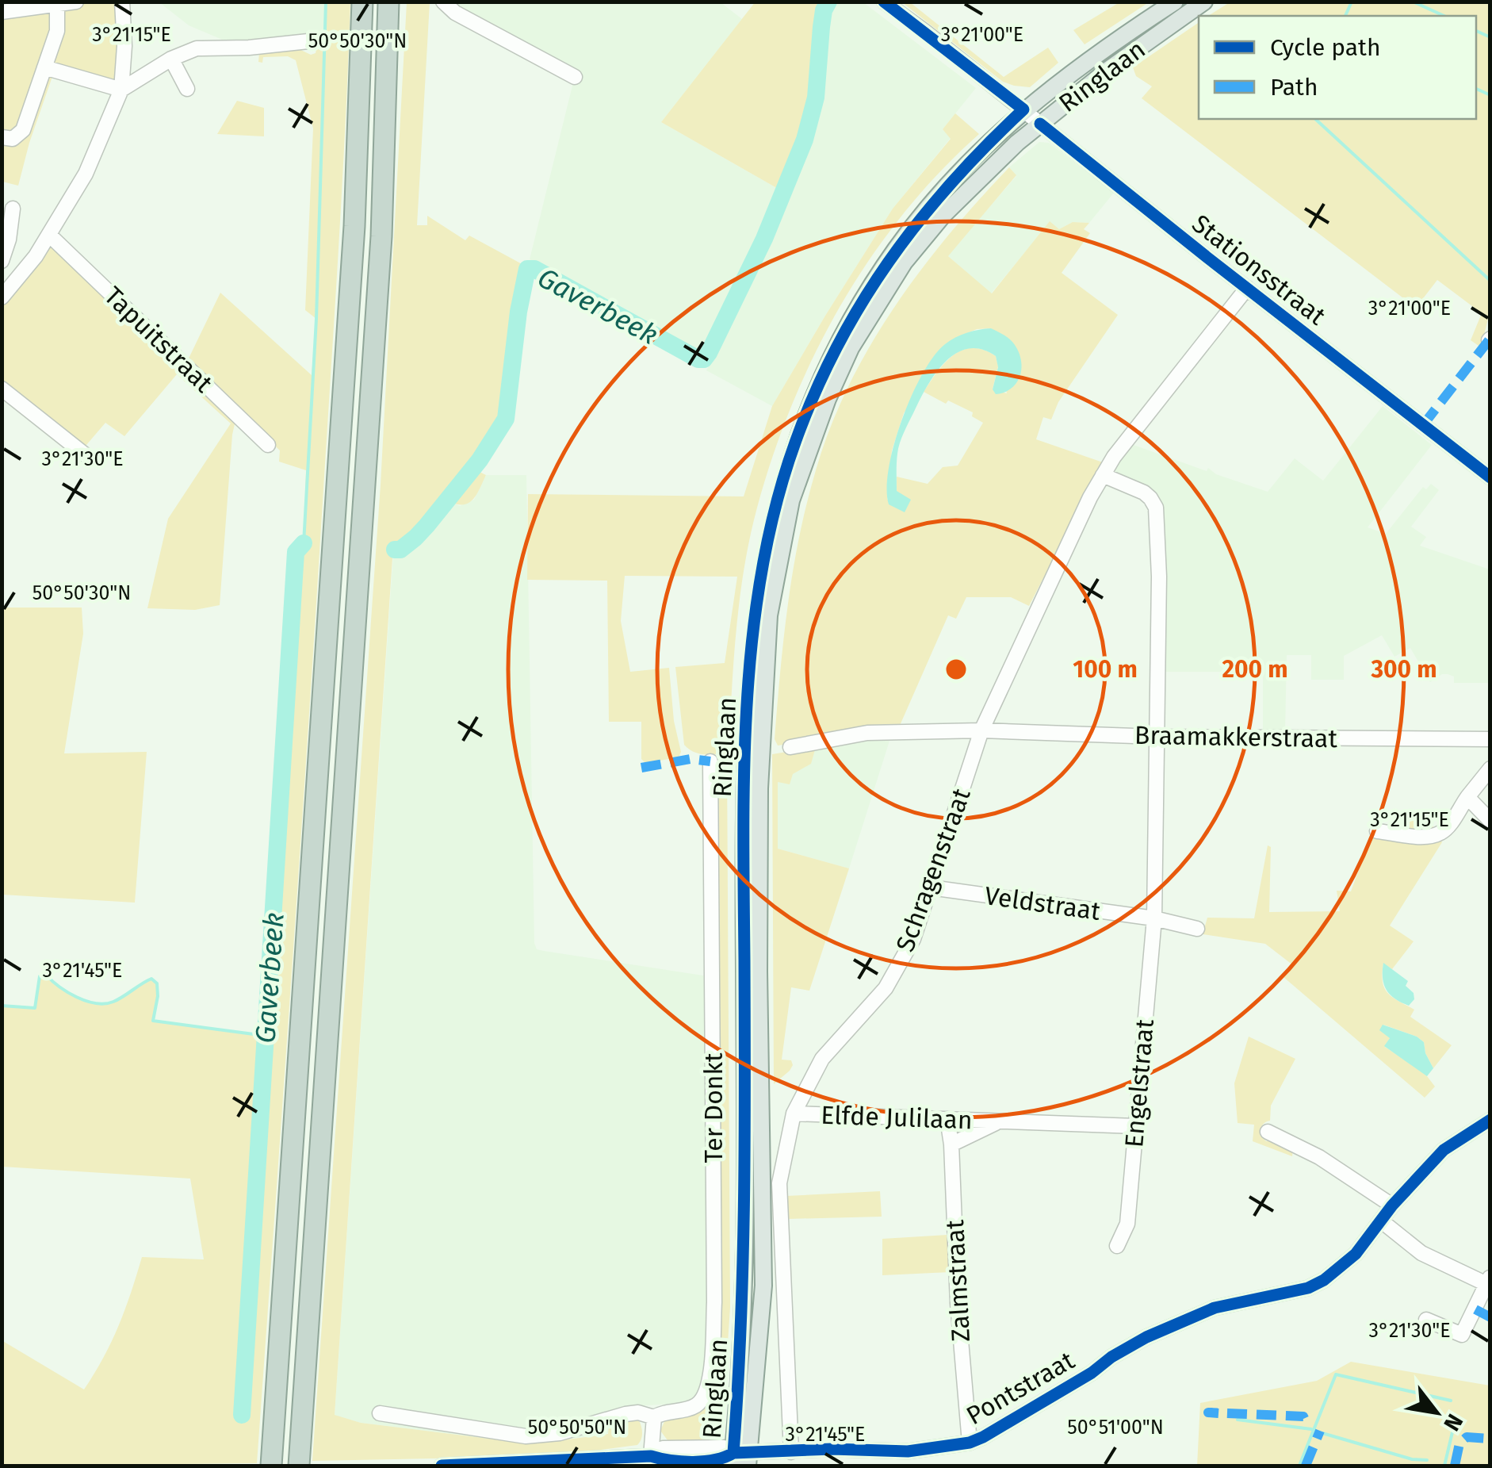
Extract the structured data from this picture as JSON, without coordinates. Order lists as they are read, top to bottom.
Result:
{
  "streets": {
    "main road": ["Ringlaan"],
    "street": [
      "Stationsstraat",
      "Tapuitstraat",
      "Braamakkerstraat",
      "Schragenstraat",
      "Veldstraat",
      "Engelstraat",
      "Ter Donkt",
      "Elfde Julilaan",
      "Zalmstraat",
      "Pontstraat"
    ]
  },
  "crossings": [
    ["Ringlaan", "Stationsstraat"],
    ["Ringlaan", "Pontstraat"],
    ["Stationsstraat", "Schragenstraat"],
    ["Braamakkerstraat", "Schragenstraat"],
    ["Braamakkerstraat", "Engelstraat"],
    ["Schragenstraat", "Veldstraat"],
    ["Schragenstraat", "Engelstraat"],
    ["Schragenstraat", "Elfde Julilaan"],
    ["Schragenstraat", "Pontstraat"],
    ["Veldstraat", "Engelstraat"],
    ["Engelstraat", "Elfde Julilaan"],
    ["Elfde Julilaan", "Zalmstraat"],
    ["Zalmstraat", "Pontstraat"]
  ],
  "water": ["Gaverbeek"],
  "legend": ["Cycle path", "Path"],
  "north": "bottom right",
  "coordinates": [
    "3°21'15\"E",
    "3°21'00\"E",
    "50°50'30\"N",
    "3°21'30\"E",
    "3°21'45\"E",
    "50°50'50\"N",
    "50°51'00\"N"
  ],
  "rings": ["100 m", "200 m", "300 m"]
}
